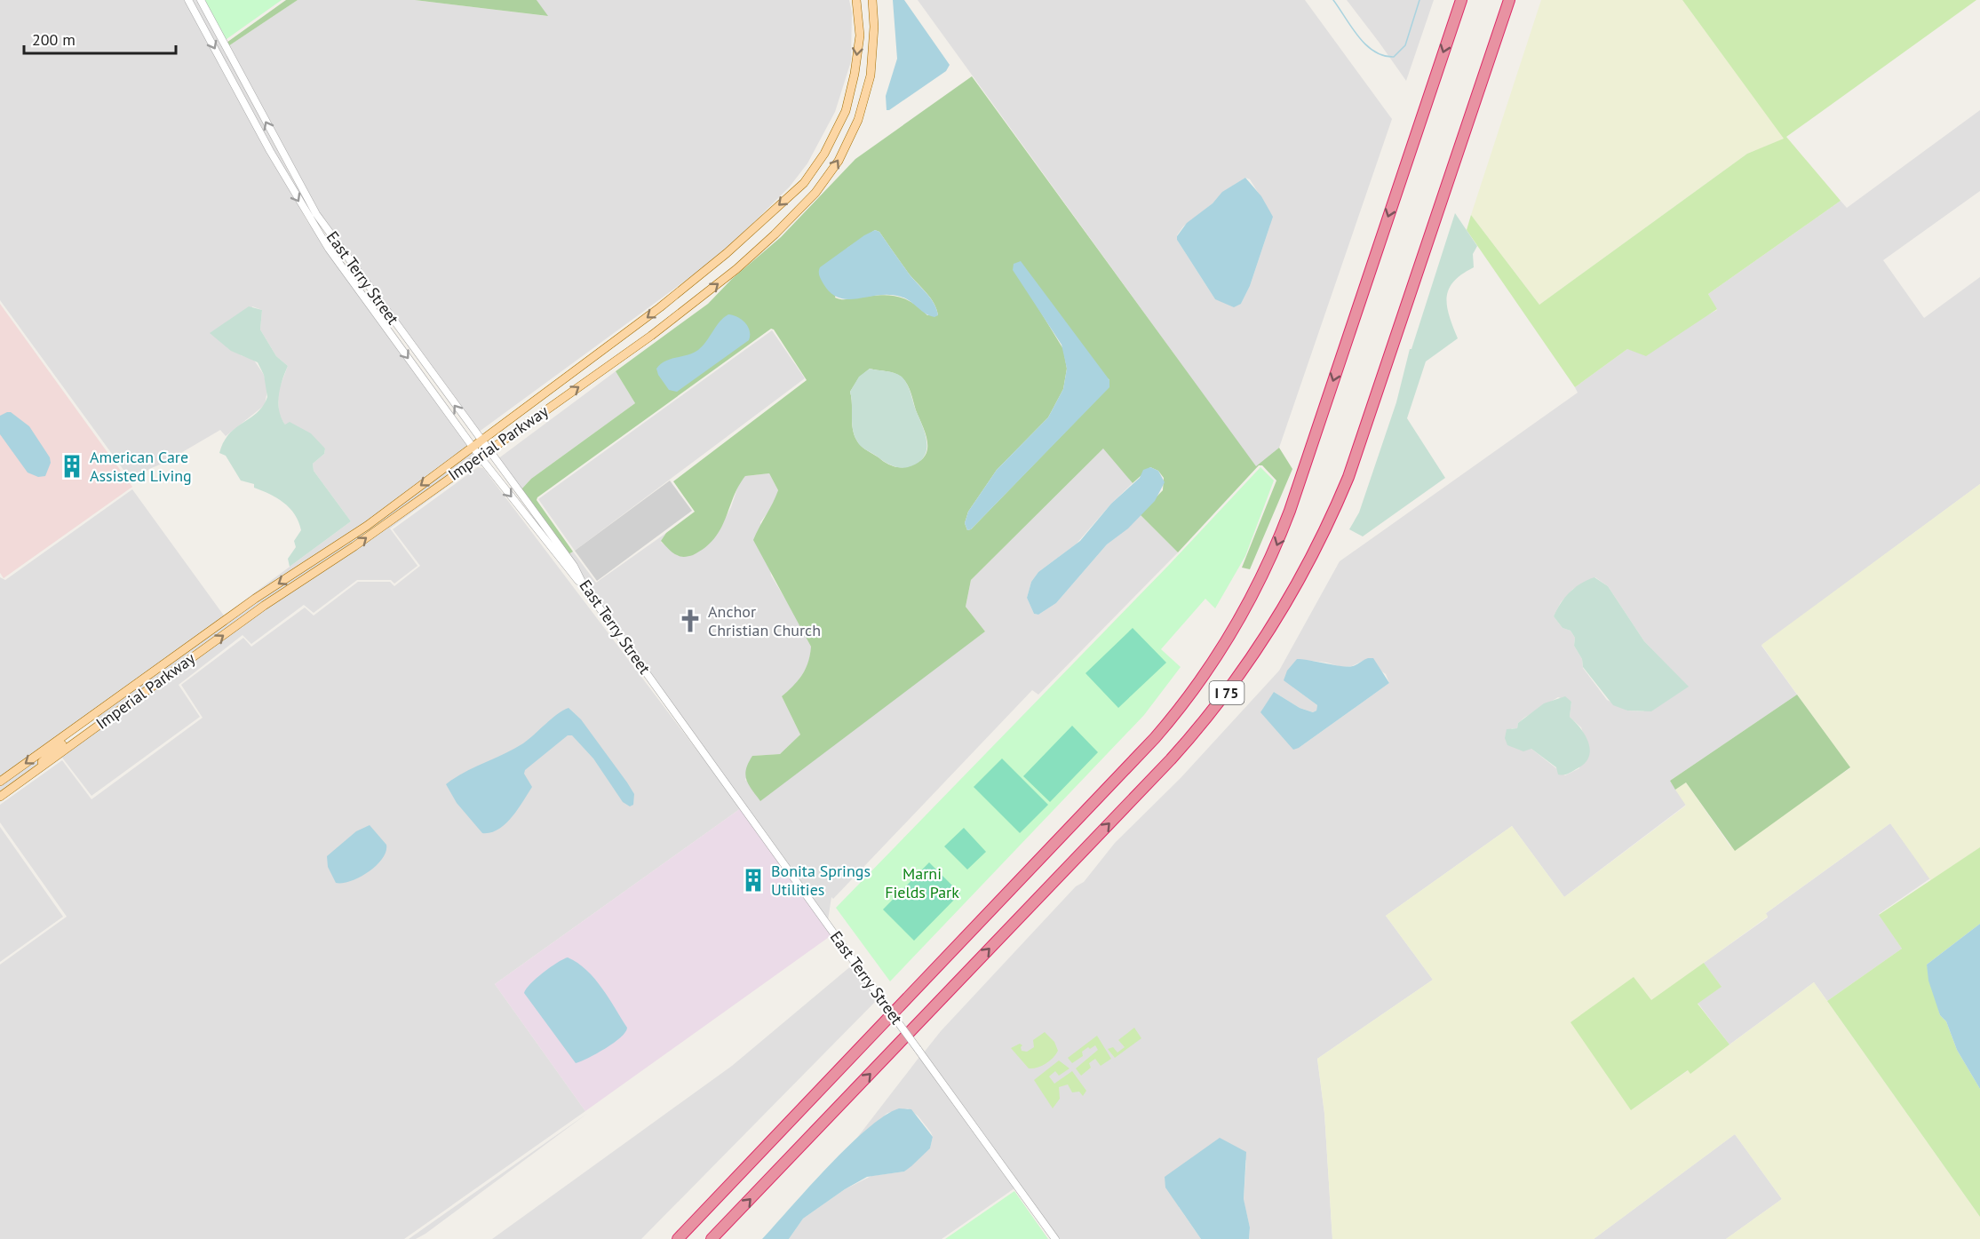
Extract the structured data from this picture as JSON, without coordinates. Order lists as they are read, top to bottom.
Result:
{
  "streets": {
    "highway": ["I 75"],
    "main road": ["Imperial Parkway"],
    "street": ["East Terry Street"]
  },
  "crossings": [
    ["East Terry Street", "Imperial Parkway"]
  ],
  "parks": ["Marni Fields Park"],
  "places": {
    "building": ["American Care Assisted Living", "Bonita Springs Utilities"],
    "church": ["Anchor Christian Church"]
  },
  "scale_bar": "200 m"
}
